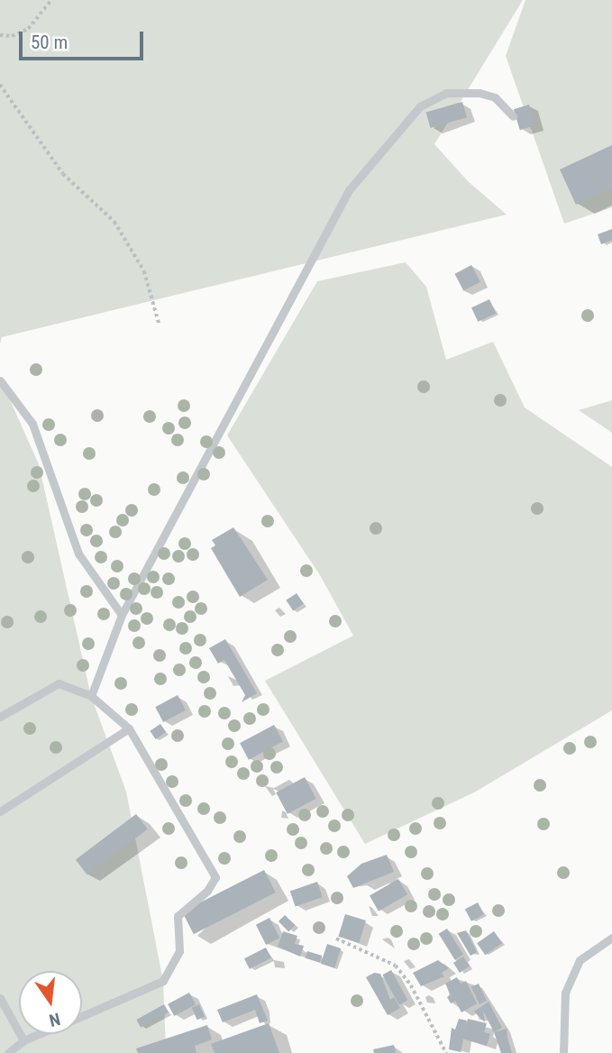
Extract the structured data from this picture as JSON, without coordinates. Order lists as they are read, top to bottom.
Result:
{
  "scale_bar": "50 m",
  "north": "bottom"
}
